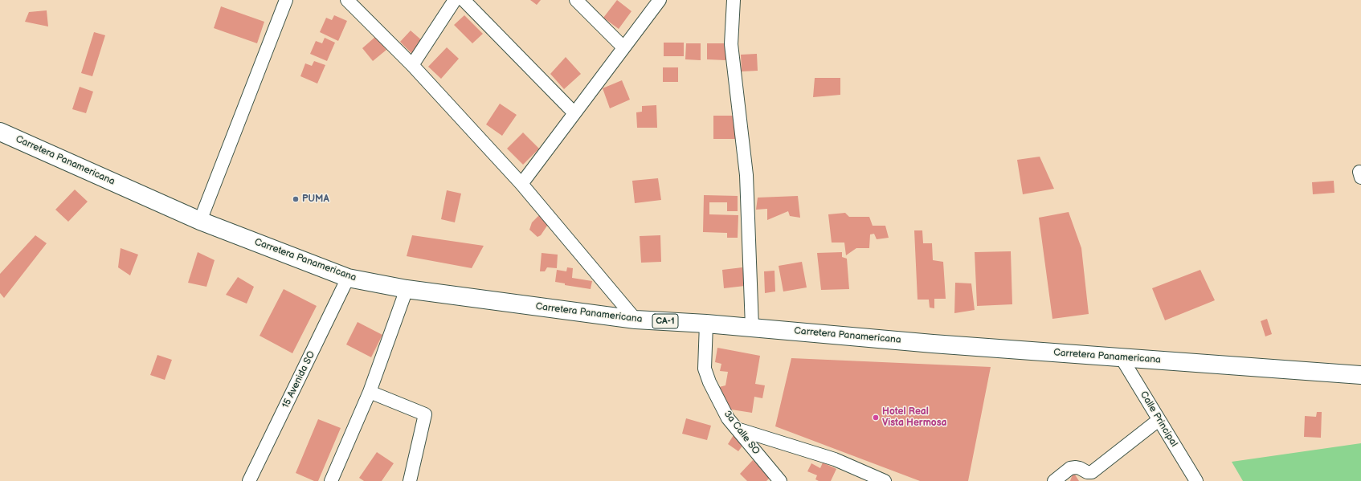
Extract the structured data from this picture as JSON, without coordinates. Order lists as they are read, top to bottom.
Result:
{
  "streets": {
    "highway": ["Carretera Panamericana", "CA-1"],
    "street": ["15 Avenida SO", "Calle Principal", "3a Calle SO"]
  },
  "crossings": [
    ["Carretera Panamericana", "15 Avenida SO"],
    ["Carretera Panamericana", "Calle Principal"],
    ["Carretera Panamericana", "3a Calle SO"]
  ],
  "places": ["PUMA", "Hotel Real Vista Hermosa"]
}
